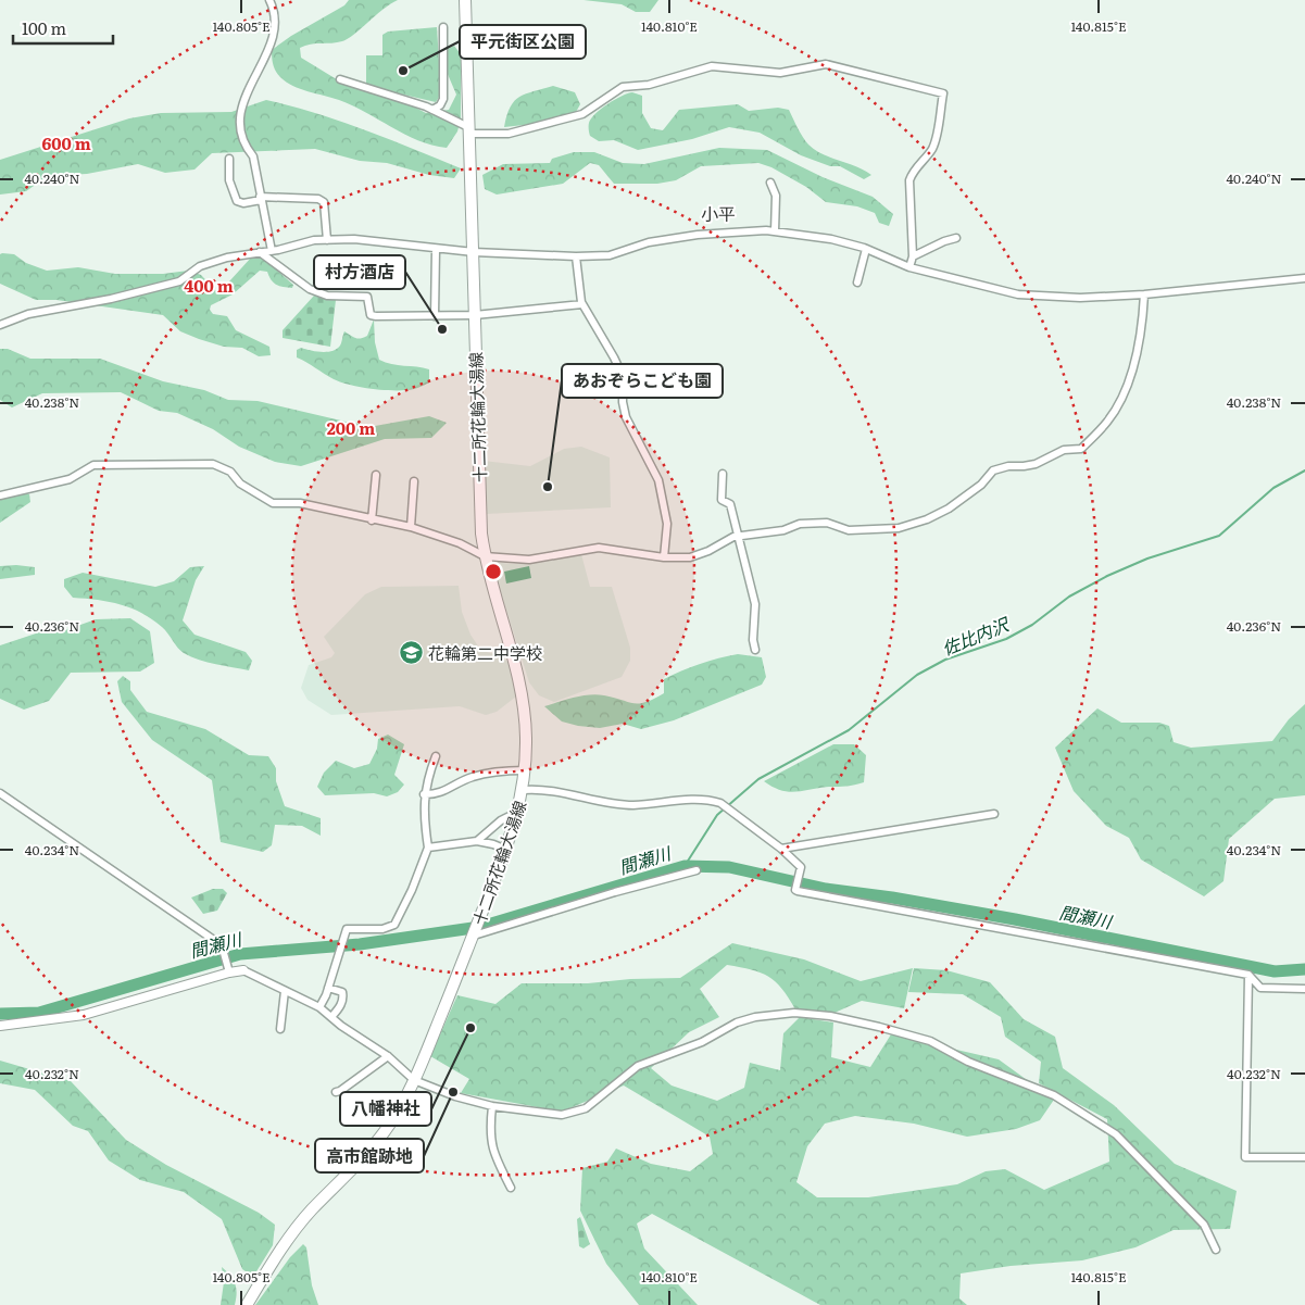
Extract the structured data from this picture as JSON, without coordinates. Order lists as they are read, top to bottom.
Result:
{
  "streets": {
    "main road": ["十二所花輪大湯線"]
  },
  "districts": ["小平"],
  "water": ["佐比内沢", "間瀬川"],
  "places": {
    "other": [
      "平元街区公園",
      "村方酒店",
      "あおぞらこども園",
      "八幡神社",
      "高市館跡地"
    ],
    "school or university": ["花輪第二中学校"]
  },
  "scale_bar": "100 m",
  "coordinates": [
    "140.805°E",
    "140.810°E",
    "140.815°E",
    "40.240°N",
    "40.238°N",
    "40.236°N",
    "40.234°N",
    "40.232°N"
  ],
  "rings": ["600 m", "400 m", "200 m"]
}
